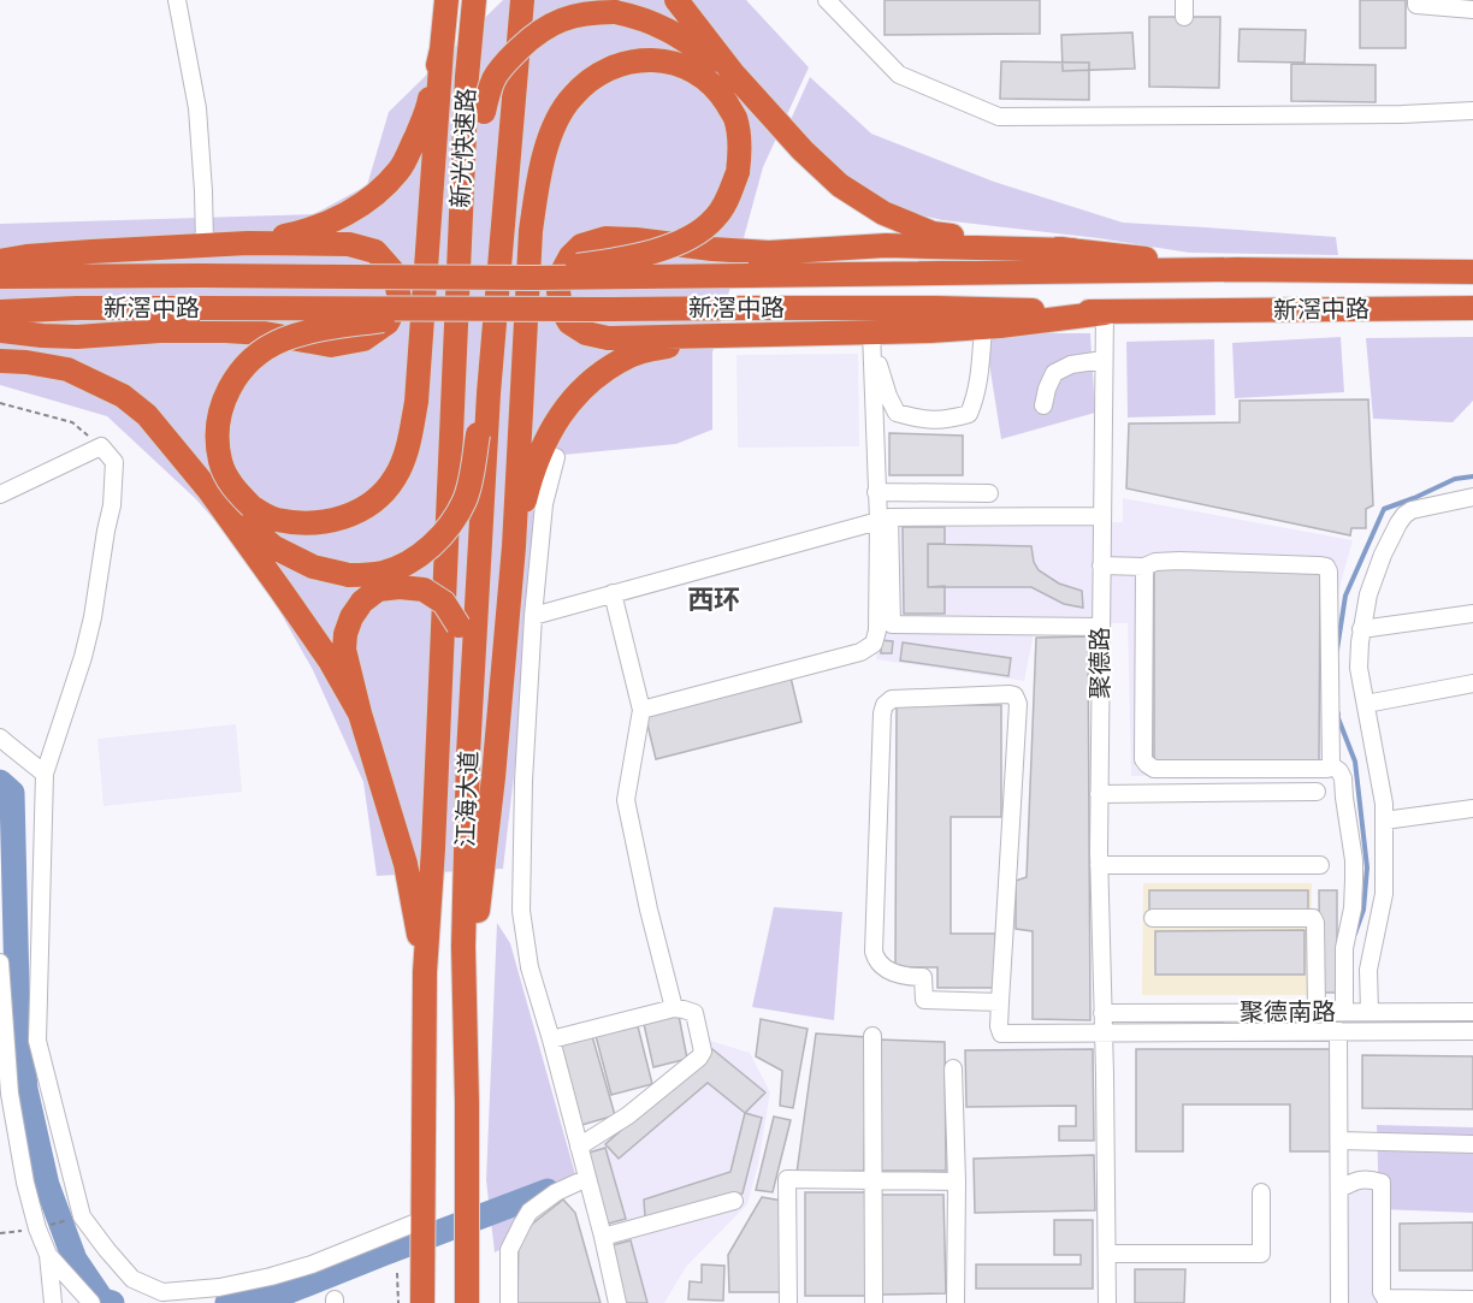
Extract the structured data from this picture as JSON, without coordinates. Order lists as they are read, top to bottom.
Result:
{
  "streets": {
    "highway": ["新光快速路", "新滘中路", "江海大道"],
    "street": ["聚德路", "聚德南路"]
  },
  "crossings": [
    ["新光快速路", "新滘中路"],
    ["新光快速路", "江海大道"],
    ["新滘中路", "聚德路"],
    ["新滘中路", "江海大道"],
    ["聚德路", "聚德南路"]
  ],
  "districts": ["西环"]
}
